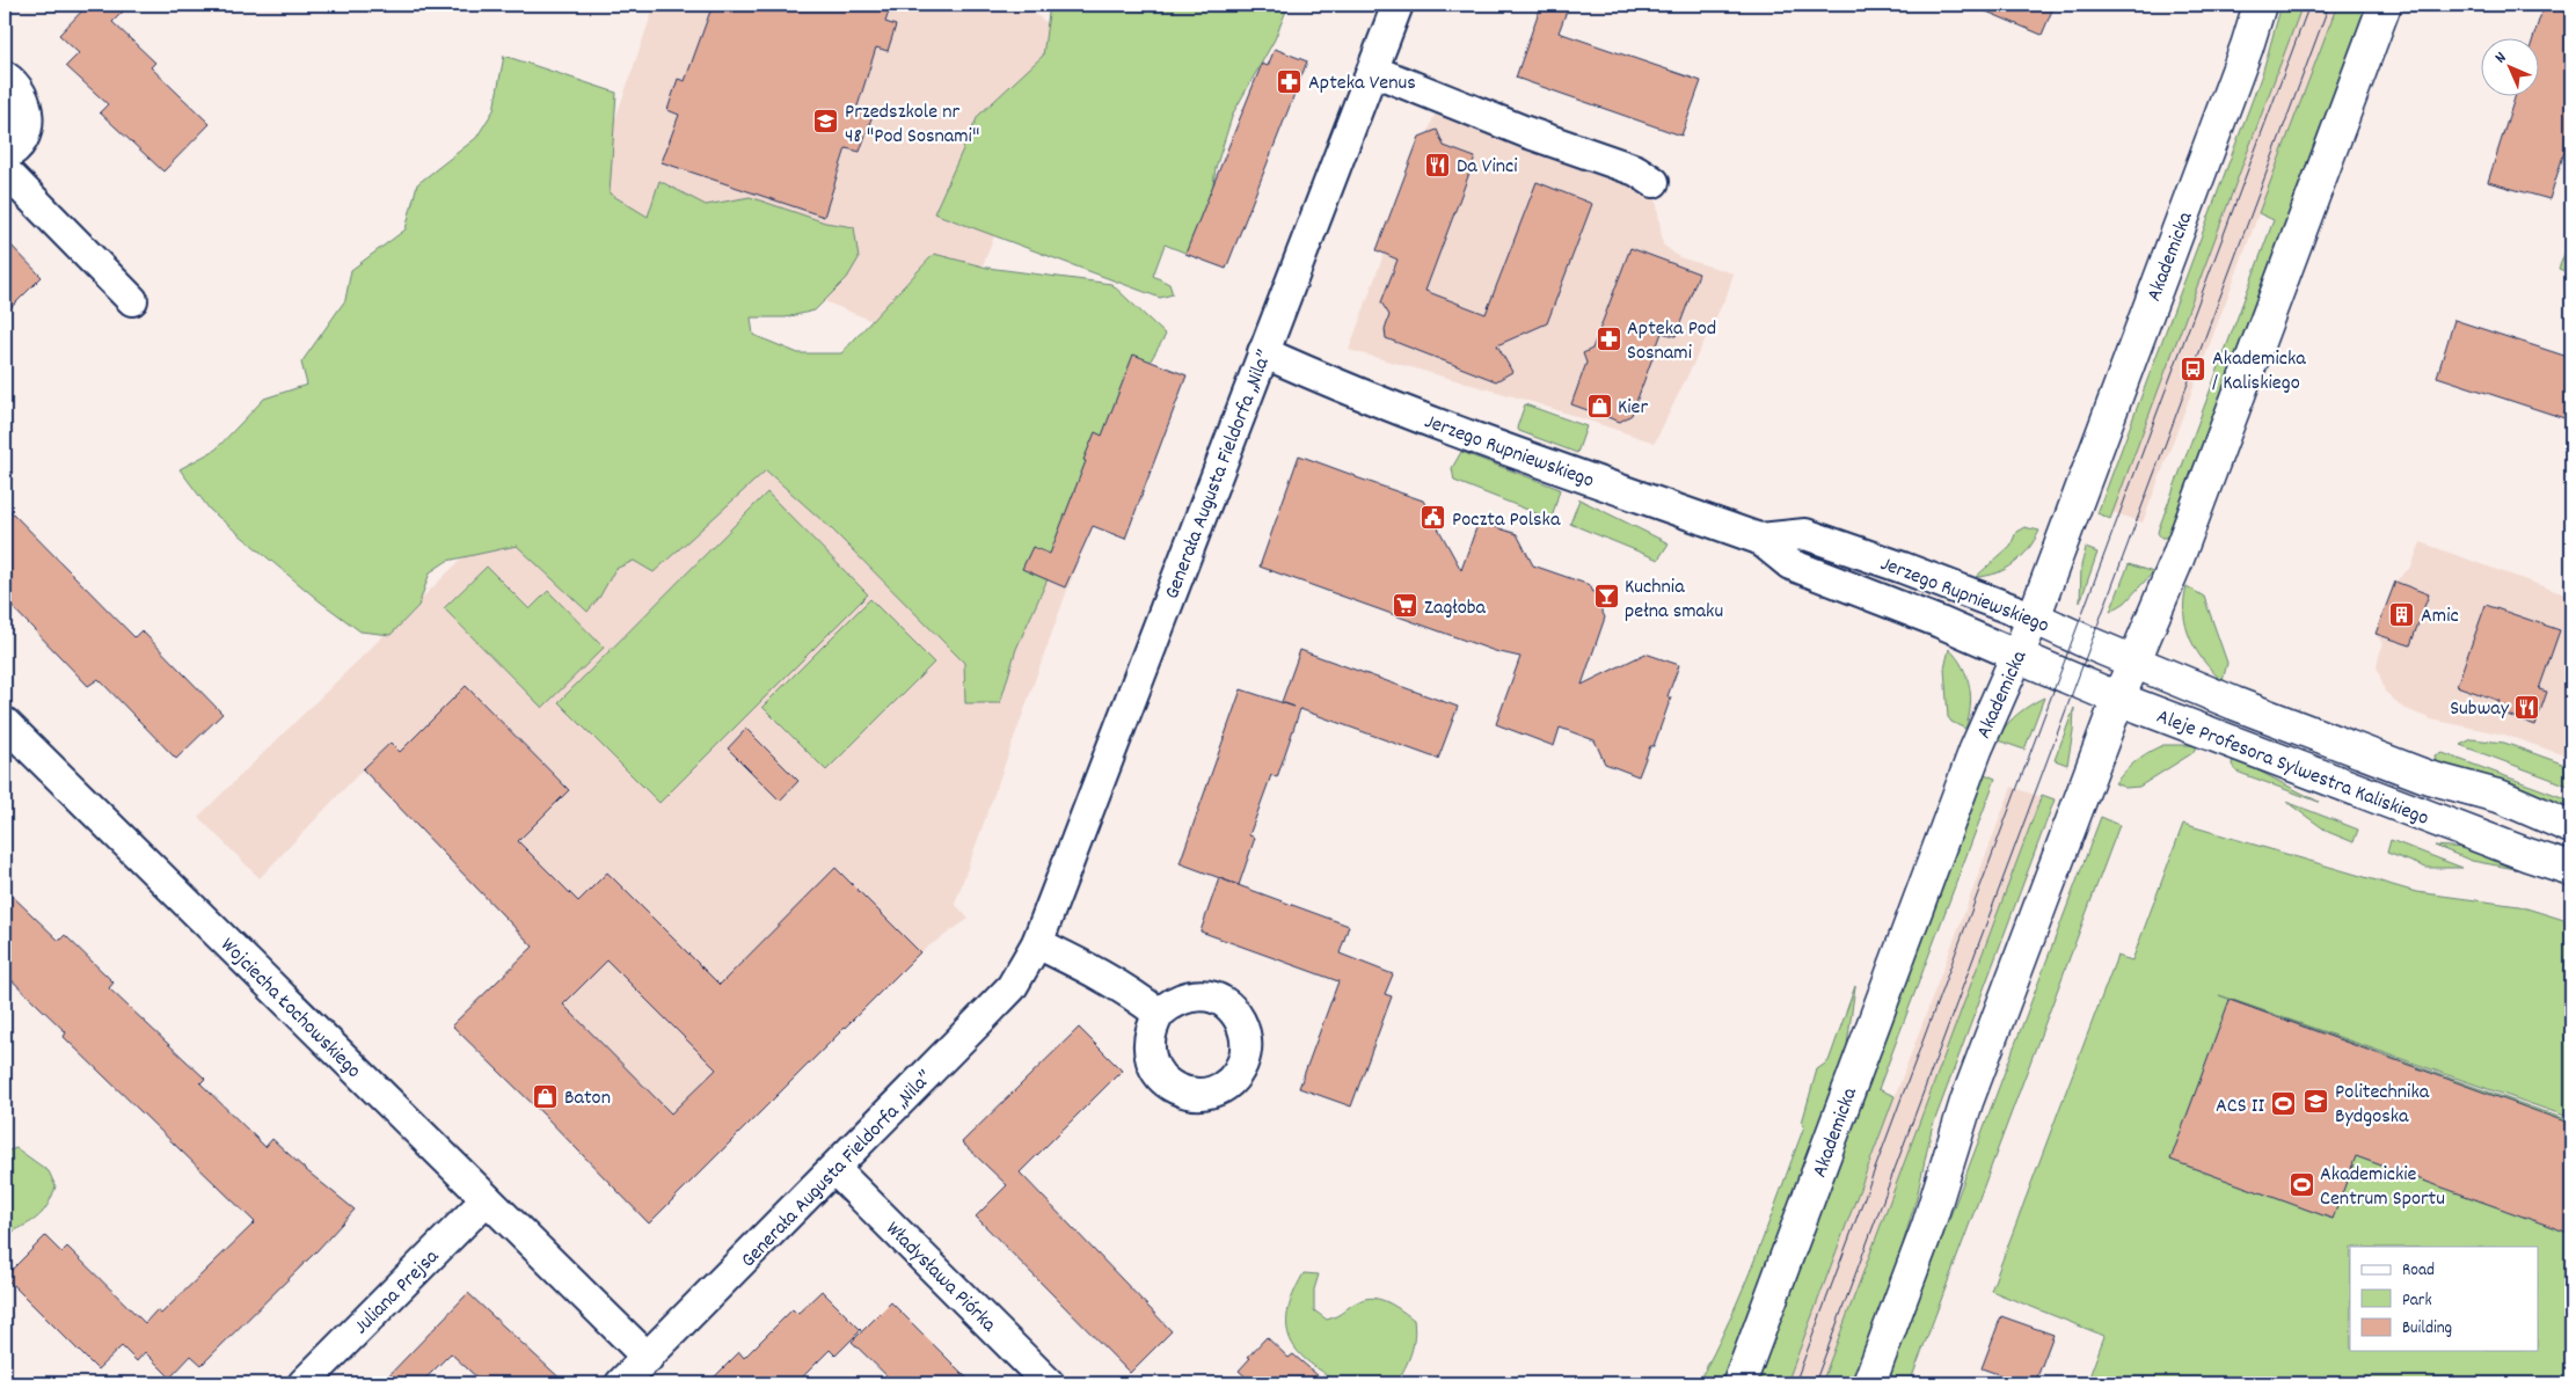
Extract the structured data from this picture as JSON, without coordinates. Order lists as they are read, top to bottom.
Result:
{
  "streets": {
    "street": [
      "Akademicka",
      "Jerzego Rupniewskiego",
      "Generała Augusta Fieldorfa „Nila”",
      "Aleje Profesora Sylwestra Kaliskiego",
      "Wojciecha Łochowskiego",
      "Władysława Piórka",
      "Juliana Prejsa"
    ]
  },
  "crossings": [
    ["Akademicka", "Jerzego Rupniewskiego"],
    ["Akademicka", "Aleje Profesora Sylwestra Kaliskiego"],
    ["Jerzego Rupniewskiego", "Generała Augusta Fieldorfa „Nila”"],
    ["Jerzego Rupniewskiego", "Aleje Profesora Sylwestra Kaliskiego"],
    ["Generała Augusta Fieldorfa „Nila”", "Wojciecha Łochowskiego"],
    ["Generała Augusta Fieldorfa „Nila”", "Władysława Piórka"],
    ["Wojciecha Łochowskiego", "Juliana Prejsa"]
  ],
  "places": {
    "pharmacy": ["Apteka Venus", "Apteka Pod Sosnami"],
    "school or university": ["Przedszkole nr 48 \"Pod Sosnami\"", "Politechnika Bydgoska"],
    "restaurant": ["Da Vinci", "Subway"],
    "bus stop": ["Akademicka / Kaliskiego"],
    "shop": ["Kier", "Baton"],
    "public building": ["Poczta Polska"],
    "bar": ["Kuchnia pełna smaku"],
    "supermarket": ["Zagłoba"],
    "building": ["Amic"],
    "sports": ["ACS II", "Akademickie Centrum Sportu"]
  },
  "legend": ["Road", "Park", "Building"],
  "north": "top left"
}
